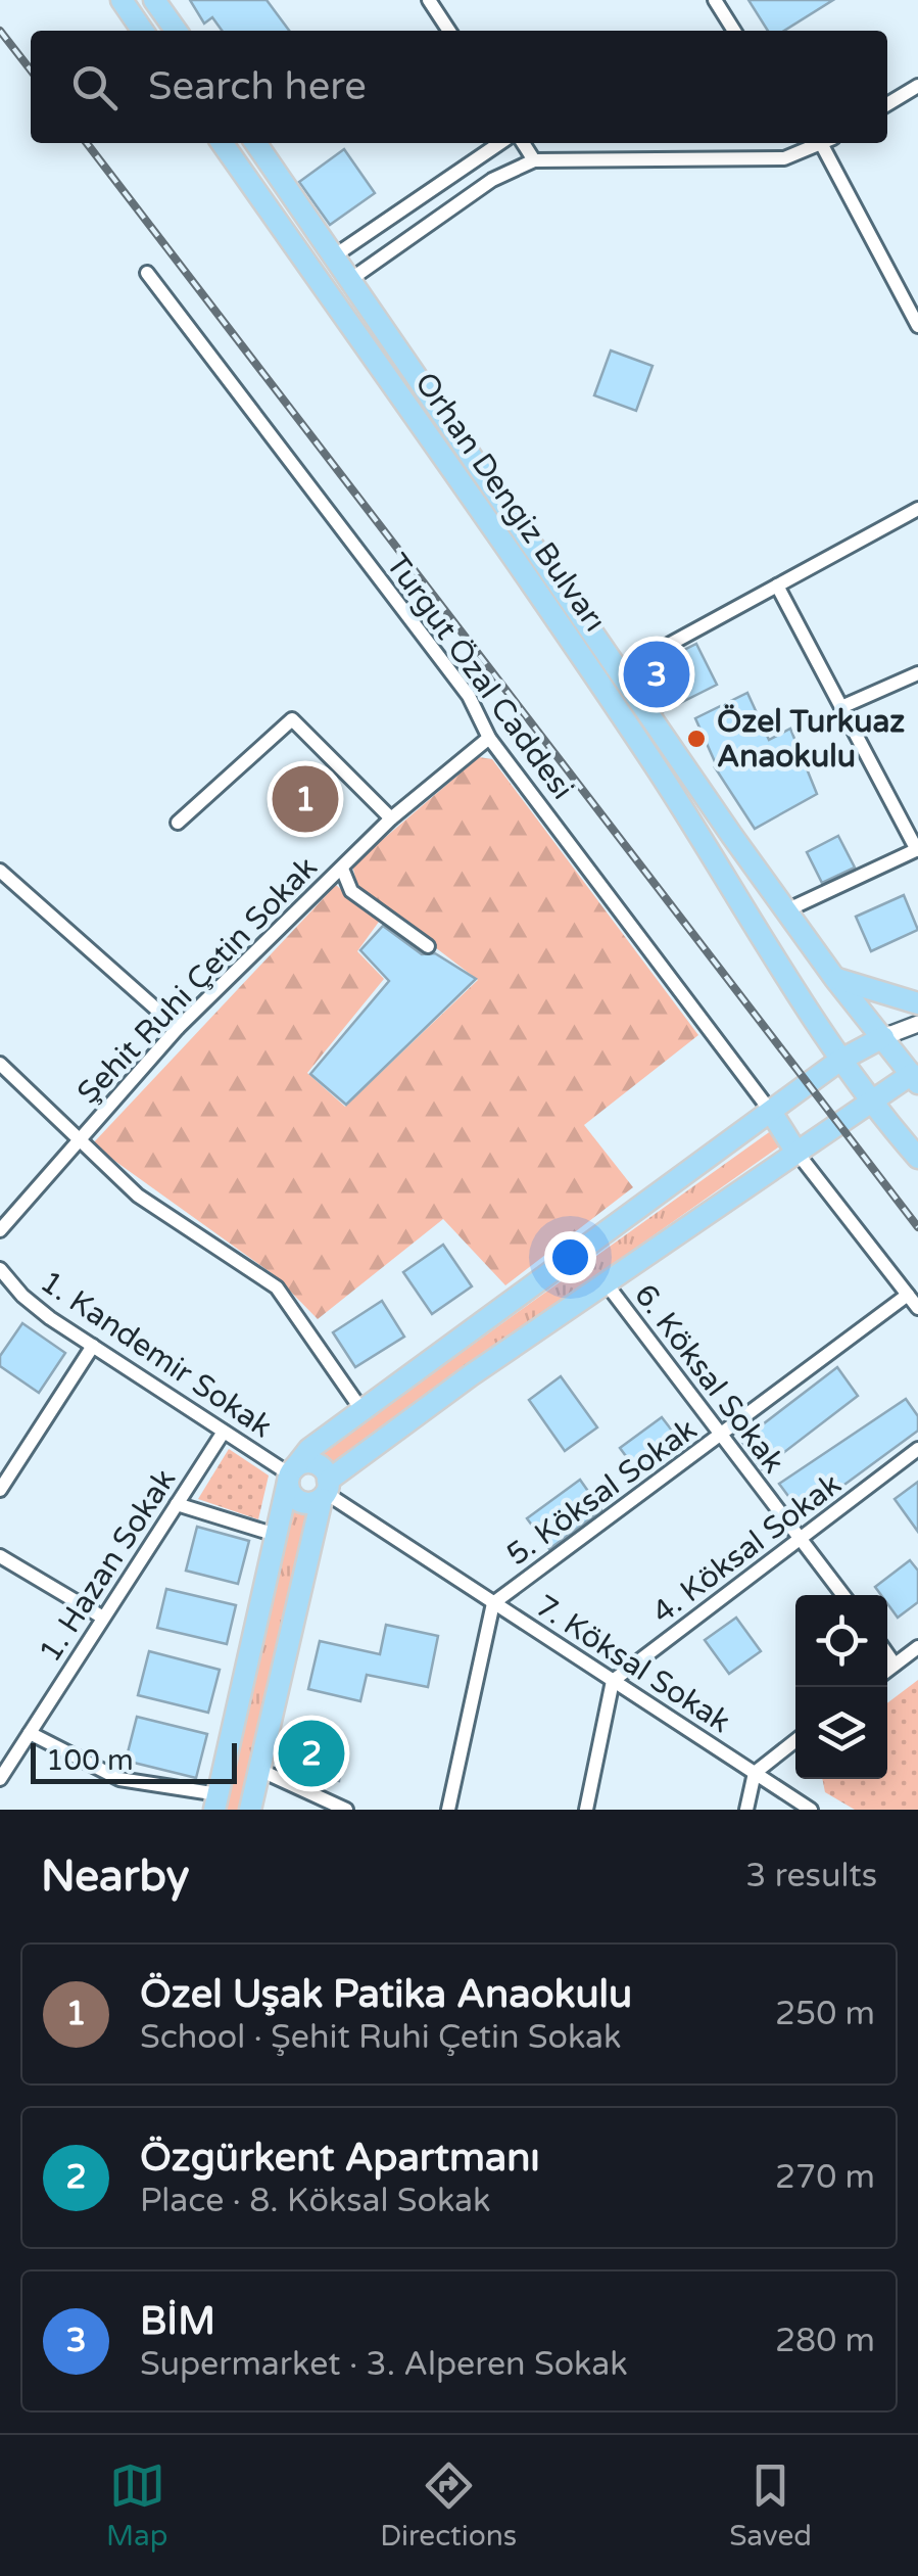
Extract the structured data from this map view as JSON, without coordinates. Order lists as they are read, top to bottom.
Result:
{
  "streets": {
    "main road": ["Orhan Dengiz Bulvarı"],
    "street": [
      "Turgut Özal Caddesi",
      "Şehit Ruhi Çetin Sokak",
      "1. Kandemir Sokak",
      "6. Köksal Sokak",
      "5. Köksal Sokak",
      "4. Köksal Sokak",
      "1. Hazan Sokak",
      "7. Köksal Sokak"
    ]
  },
  "crossings": [
    ["Turgut Özal Caddesi", "Şehit Ruhi Çetin Sokak"],
    ["1. Kandemir Sokak", "1. Hazan Sokak"],
    ["1. Kandemir Sokak", "7. Köksal Sokak"],
    ["6. Köksal Sokak", "5. Köksal Sokak"],
    ["6. Köksal Sokak", "4. Köksal Sokak"],
    ["5. Köksal Sokak", "7. Köksal Sokak"],
    ["4. Köksal Sokak", "7. Köksal Sokak"]
  ],
  "places": ["Özel Turkuaz Anaokulu"],
  "scale_bar": "100 m",
  "page": {
    "search": "Search here",
    "pins": ["3", "1", "2"],
    "scale": "100 m",
    "heading": ["Nearby", "3 results"],
    "list": [
      {
        "mark": "1",
        "name": "Özel Uşak Patika Anaokulu",
        "note": "School · Şehit Ruhi Çetin Sokak",
        "value": "250 m"
      },
      {
        "mark": "2",
        "name": "Özgürkent Apartmanı",
        "note": "Place · 8. Köksal Sokak",
        "value": "270 m"
      },
      {
        "mark": "3",
        "name": "BİM",
        "note": "Supermarket · 3. Alperen Sokak",
        "value": "280 m"
      }
    ],
    "nav": ["Map", "Directions", "Saved"]
  }
}
